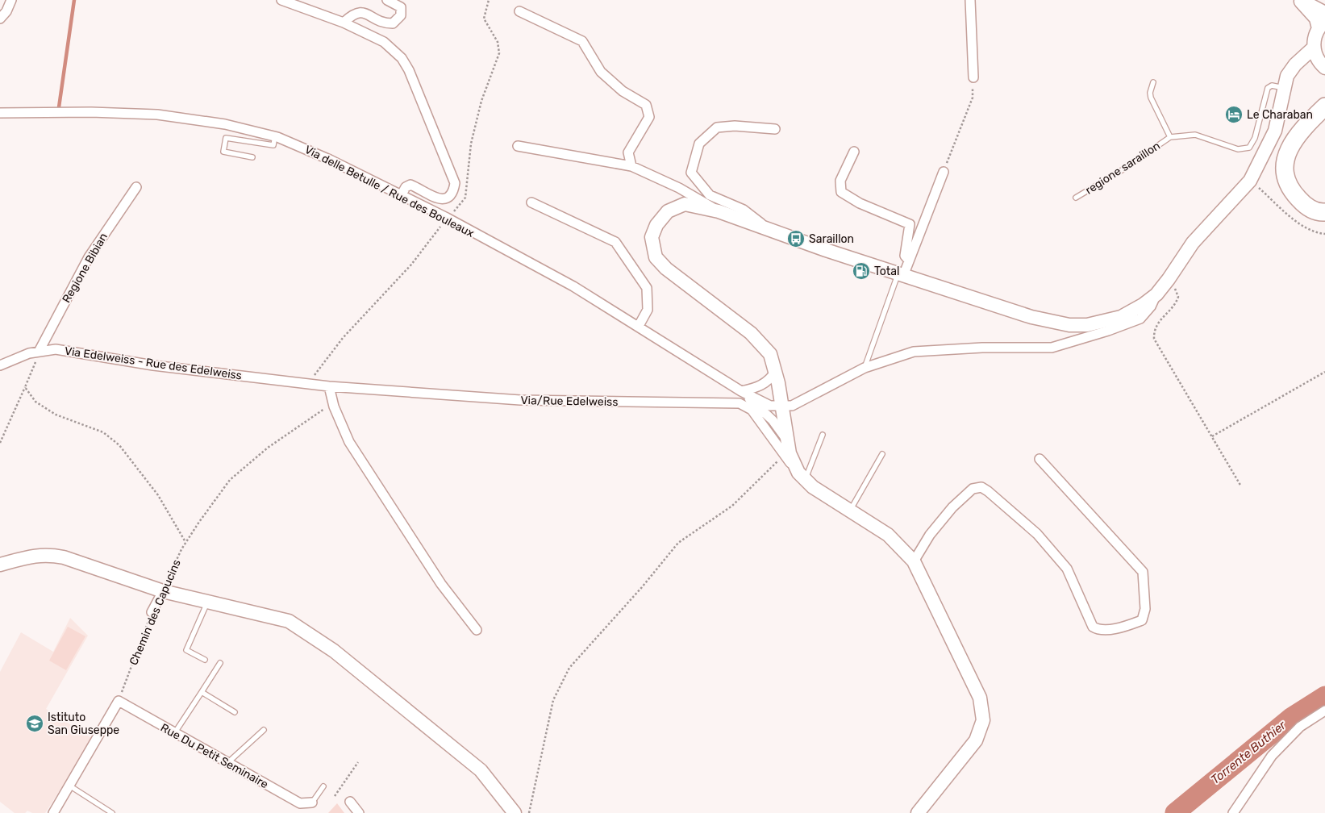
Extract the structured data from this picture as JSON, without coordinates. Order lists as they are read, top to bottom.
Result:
{
  "streets": {
    "street": [
      "Via delle Betulle / Rue des Bouleaux",
      "Regione Bibian",
      "Via Edelweiss - Rue des Edelweiss",
      "Via/Rue Edelweiss",
      "Chemin des Capucins",
      "Rue Du Petit Seminaire"
    ],
    "lane": ["regione saraillon"]
  },
  "crossings": [
    ["Regione Bibian", "Via Edelweiss - Rue des Edelweiss"],
    ["Via Edelweiss - Rue des Edelweiss", "Via/Rue Edelweiss"],
    ["Chemin des Capucins", "Rue Du Petit Seminaire"]
  ],
  "water": ["Torrente Buthier"],
  "places": {
    "hotel": ["Le Charaban"],
    "bus stop": ["Saraillon"],
    "fuel station": ["Total"],
    "school or university": ["Istituto San Giuseppe"]
  }
}
